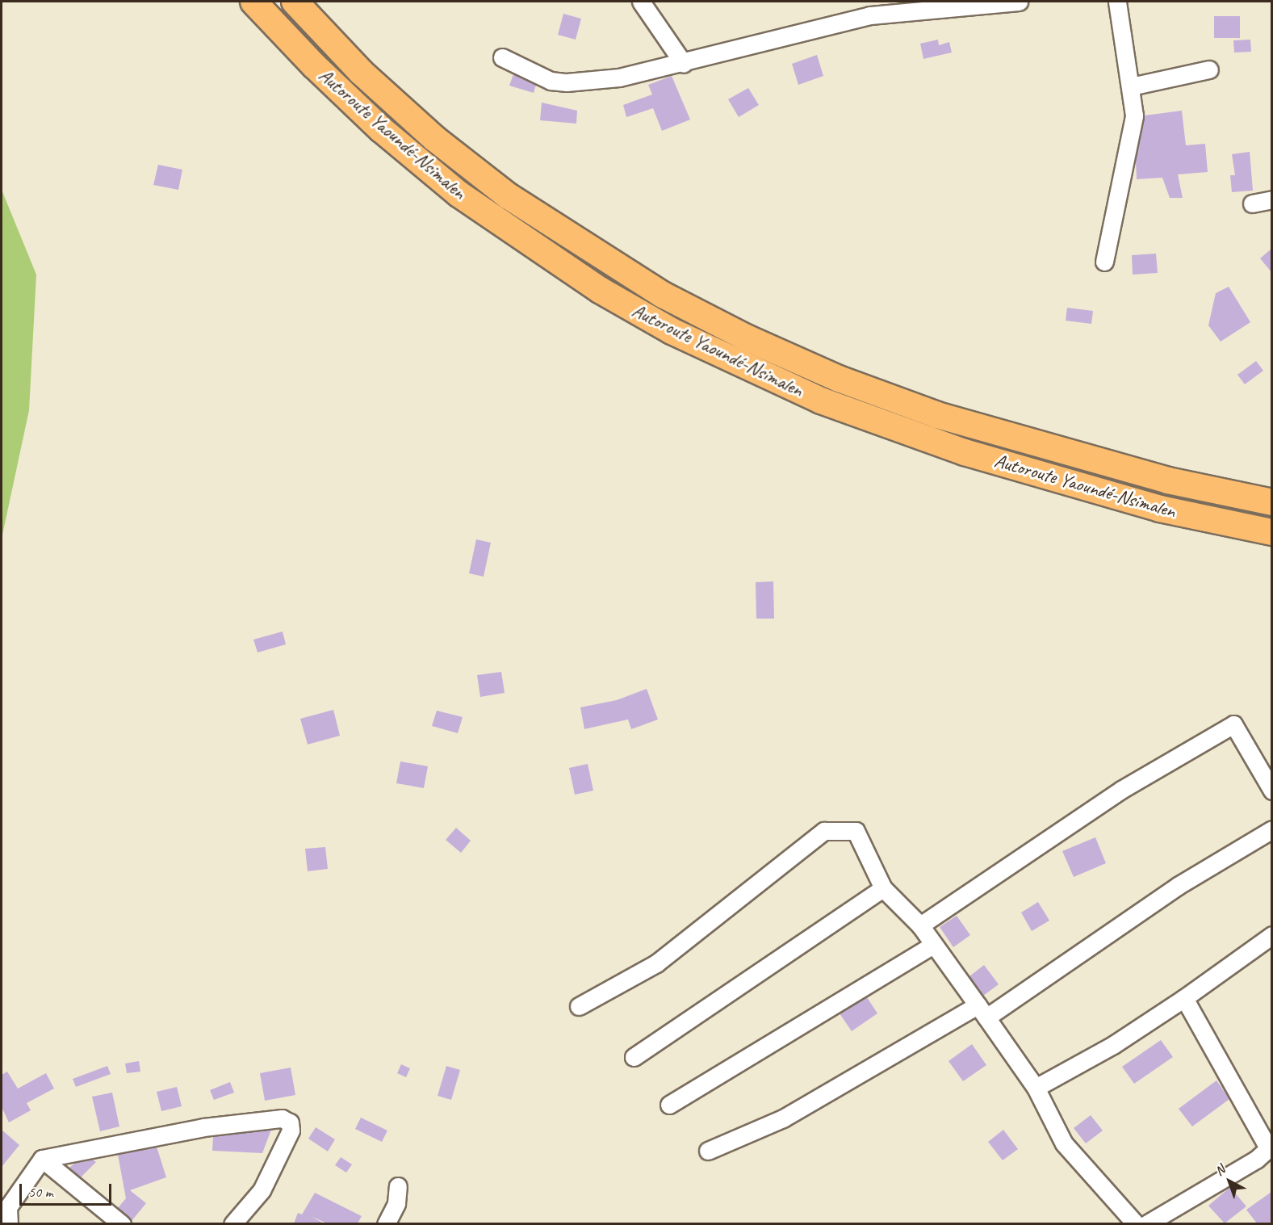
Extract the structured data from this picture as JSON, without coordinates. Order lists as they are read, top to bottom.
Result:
{
  "streets": {
    "highway": ["Autoroute Yaoundé-Nsimalen"]
  },
  "scale_bar": "50 m",
  "north": "top left"
}
